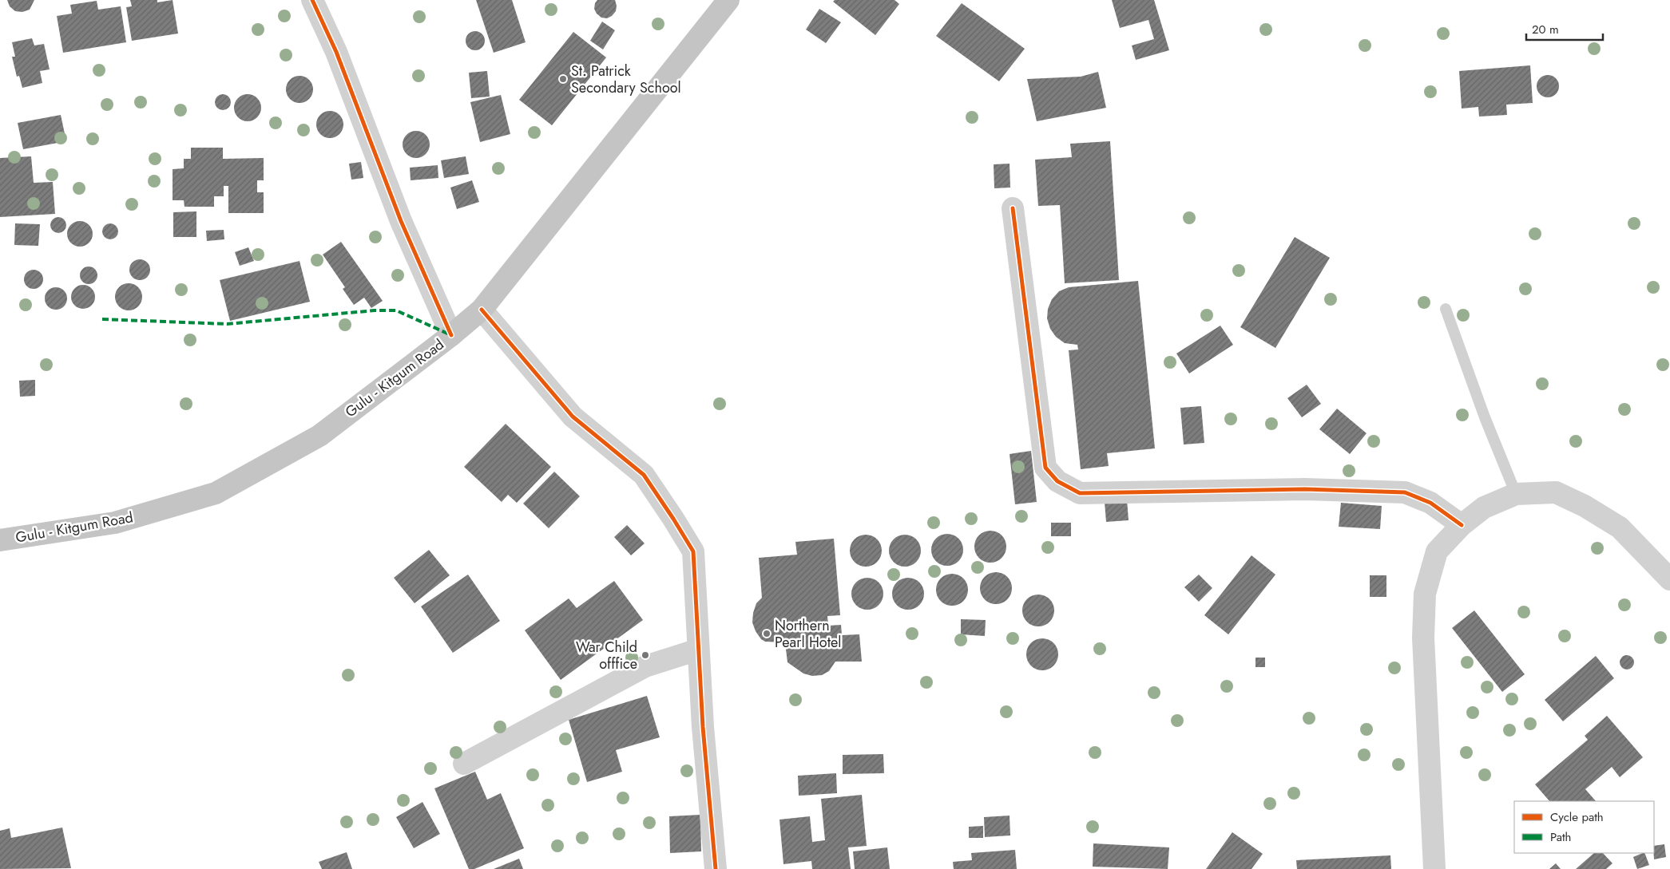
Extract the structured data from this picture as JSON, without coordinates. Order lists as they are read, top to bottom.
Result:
{
  "streets": {
    "main road": ["Gulu - Kitgum Road"]
  },
  "places": ["St. Patrick Secondary School", "Northern Pearl Hotel", "War Child offfice"],
  "legend": ["Cycle path", "Path"],
  "scale_bar": "20 m"
}
